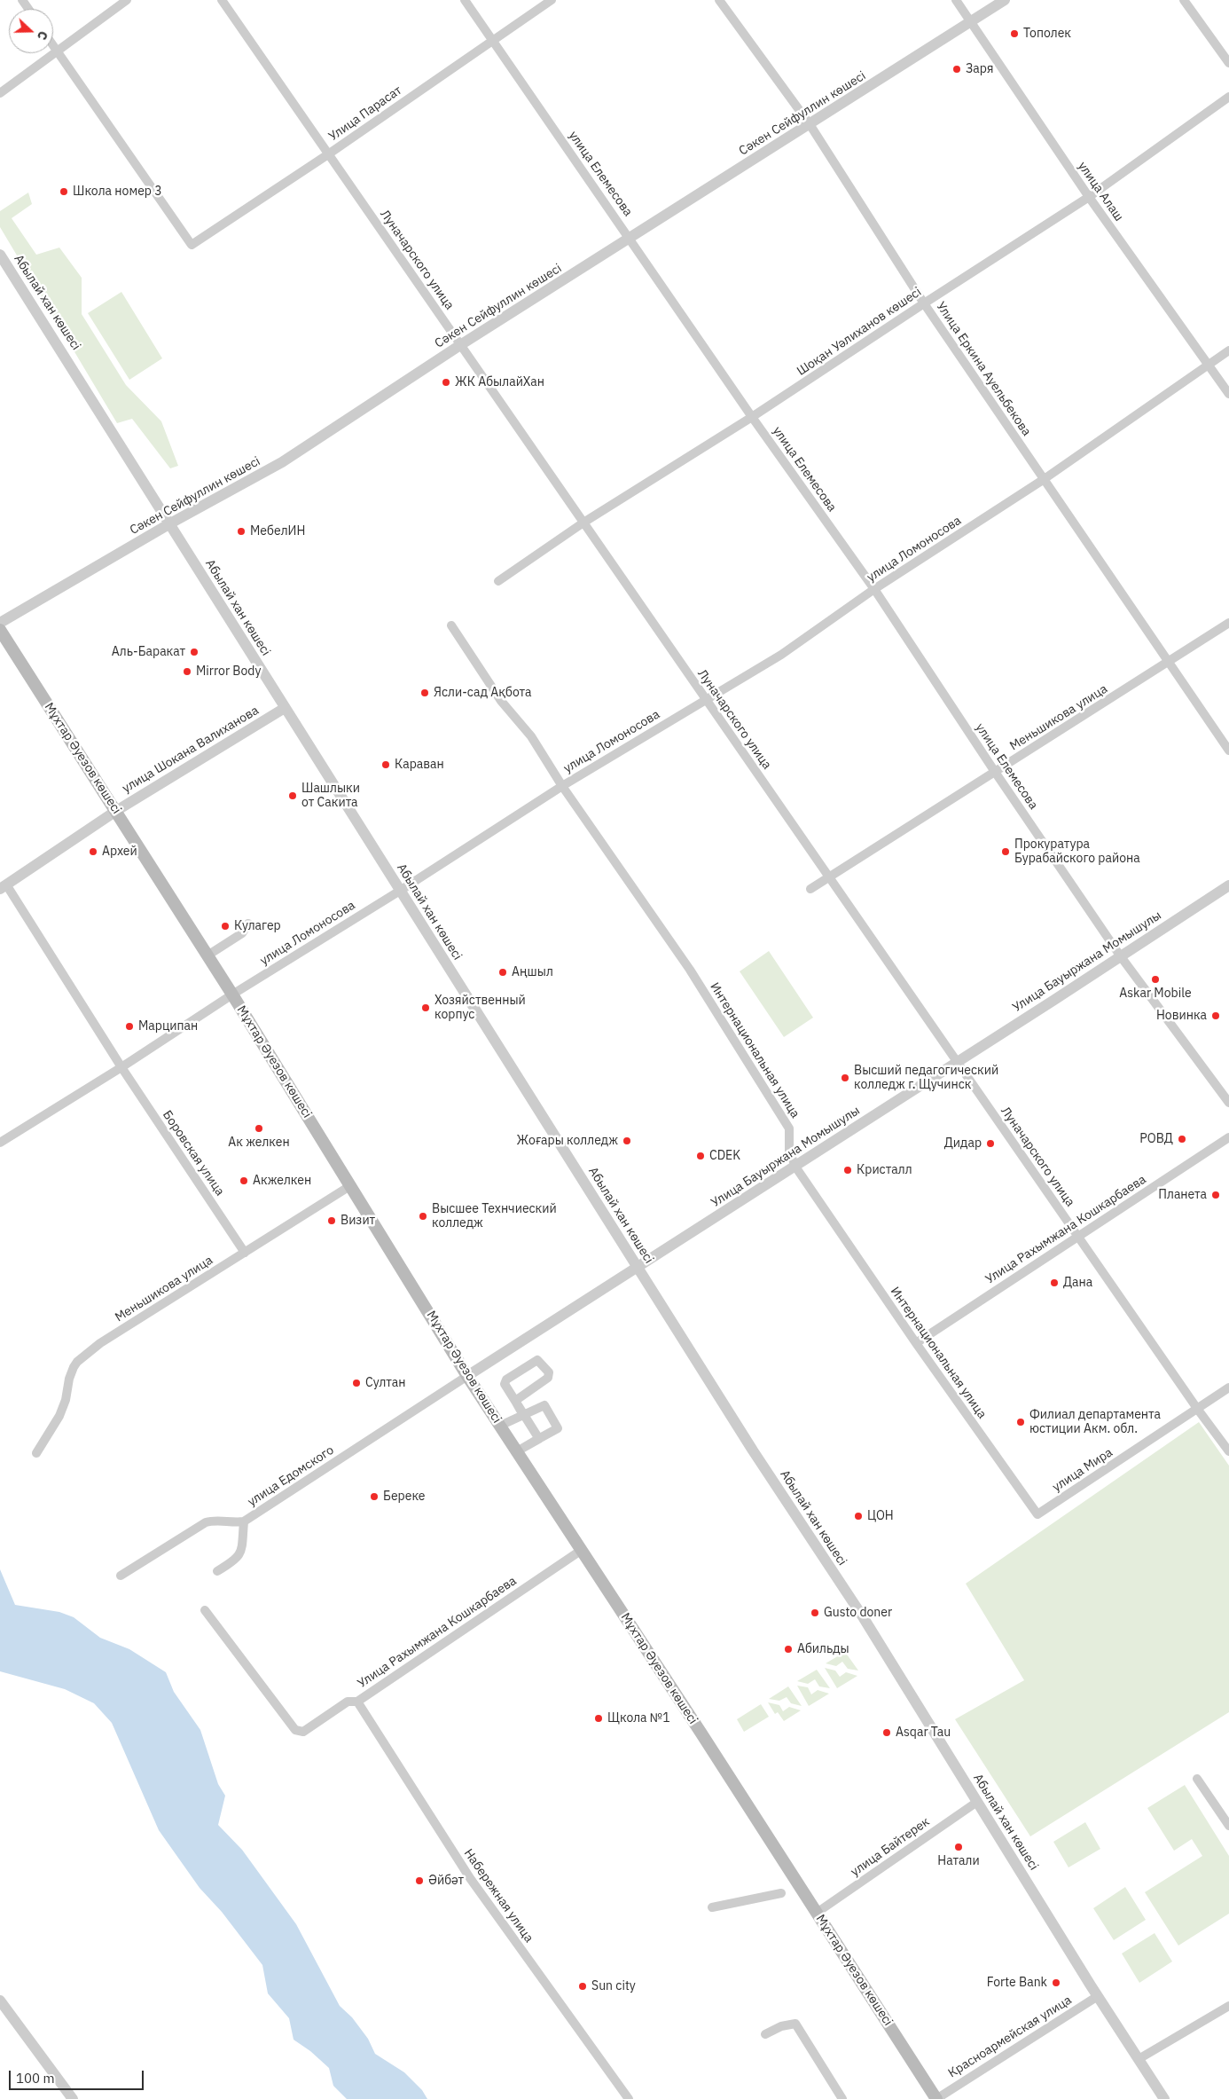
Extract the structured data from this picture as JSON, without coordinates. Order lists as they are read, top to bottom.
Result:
{
  "streets": {
    "main road": ["Мұхтар Әуезов көшесі"],
    "street": [
      "Улица Парасат",
      "Сәкен Сейфуллин көшесі",
      "улица Елемесова",
      "улица Алаш",
      "Луначарского улица",
      "Абылай хан көшесі",
      "Шоқан Уәлиханов көшесі",
      "Улица Еркина Ауельбекова",
      "улица Ломоносова",
      "Меньшикова улица",
      "улица Шокана Валиханова",
      "Улица Бауыржана Момышулы",
      "Интернациональная улица",
      "Боровская улица",
      "Улица Рахымжана Кошкарбаева",
      "улица Мира",
      "улица Едомского",
      "улица Байтерек",
      "Набережная улица",
      "Красноармейская улица"
    ]
  },
  "crossings": [
    ["Улица Парасат", "улица Елемесова"],
    ["Улица Парасат", "Луначарского улица"],
    ["Сәкен Сейфуллин көшесі", "улица Елемесова"],
    ["Сәкен Сейфуллин көшесі", "улица Алаш"],
    ["Сәкен Сейфуллин көшесі", "Луначарского улица"],
    ["Сәкен Сейфуллин көшесі", "Абылай хан көшесі"],
    ["Сәкен Сейфуллин көшесі", "Улица Еркина Ауельбекова"],
    ["улица Елемесова", "Шоқан Уәлиханов көшесі"],
    ["улица Елемесова", "улица Ломоносова"],
    ["улица Елемесова", "Меньшикова улица"],
    ["улица Елемесова", "Улица Бауыржана Момышулы"],
    ["улица Алаш", "Шоқан Уәлиханов көшесі"],
    ["улица Алаш", "улица Ломоносова"],
    ["Луначарского улица", "Шоқан Уәлиханов көшесі"],
    ["Луначарского улица", "улица Ломоносова"],
    ["Луначарского улица", "Меньшикова улица"],
    ["Луначарского улица", "Улица Бауыржана Момышулы"],
    ["Луначарского улица", "Улица Рахымжана Кошкарбаева"],
    ["Луначарского улица", "улица Мира"],
    ["Абылай хан көшесі", "улица Ломоносова"],
    ["Абылай хан көшесі", "улица Шокана Валиханова"],
    ["Абылай хан көшесі", "Улица Бауыржана Момышулы"],
    ["Абылай хан көшесі", "улица Байтерек"],
    ["Абылай хан көшесі", "Красноармейская улица"],
    ["Шоқан Уәлиханов көшесі", "Улица Еркина Ауельбекова"],
    ["Улица Еркина Ауельбекова", "улица Ломоносова"],
    ["Улица Еркина Ауельбекова", "Меньшикова улица"],
    ["улица Ломоносова", "Мұхтар Әуезов көшесі"],
    ["улица Ломоносова", "Интернациональная улица"],
    ["улица Ломоносова", "Боровская улица"],
    ["Меньшикова улица", "Мұхтар Әуезов көшесі"],
    ["Меньшикова улица", "Боровская улица"],
    ["улица Шокана Валиханова", "Мұхтар Әуезов көшесі"],
    ["улица Шокана Валиханова", "Боровская улица"],
    ["Мұхтар Әуезов көшесі", "Улица Бауыржана Момышулы"],
    ["Мұхтар Әуезов көшесі", "Улица Рахымжана Кошкарбаева"],
    ["Мұхтар Әуезов көшесі", "улица Едомского"],
    ["Мұхтар Әуезов көшесі", "улица Байтерек"],
    ["Мұхтар Әуезов көшесі", "Красноармейская улица"],
    ["Улица Бауыржана Момышулы", "Интернациональная улица"],
    ["Улица Бауыржана Момышулы", "улица Едомского"],
    ["Интернациональная улица", "Улица Рахымжана Кошкарбаева"],
    ["Интернациональная улица", "улица Мира"],
    ["Улица Рахымжана Кошкарбаева", "Набережная улица"]
  ],
  "places": [
    "Тополек",
    "Заря",
    "Школа номер 3",
    "ЖК АбылайХан",
    "МебелИН",
    "Аль-Баракат",
    "Mirror Body",
    "Ясли-сад Ақбота",
    "Караван",
    "Шашлыки от Сакита",
    "Архей",
    "Прокуратура Бурабайского района",
    "Кулагер",
    "Аңшыл",
    "Askar Mobile",
    "Хозяйственный корпус",
    "Новинка",
    "Марципан",
    "Высший педагогический колледж г. Щучинск",
    "Ак желкен",
    "РОВД",
    "Жоғары колледж",
    "Дидар",
    "CDEK",
    "Кристалл",
    "Акжелкен",
    "Планета",
    "Высшее Технчиеский колледж",
    "Визит",
    "Дана",
    "Султан",
    "Филиал департамента юстиции Акм. обл.",
    "Береке",
    "ЦОН",
    "Gusto doner",
    "Абильды",
    "Щкола №1",
    "Asqar Tau",
    "Натали",
    "Әйбәт",
    "Forte Bank",
    "Sun city"
  ],
  "scale_bar": "100 m",
  "north": "right"
}
